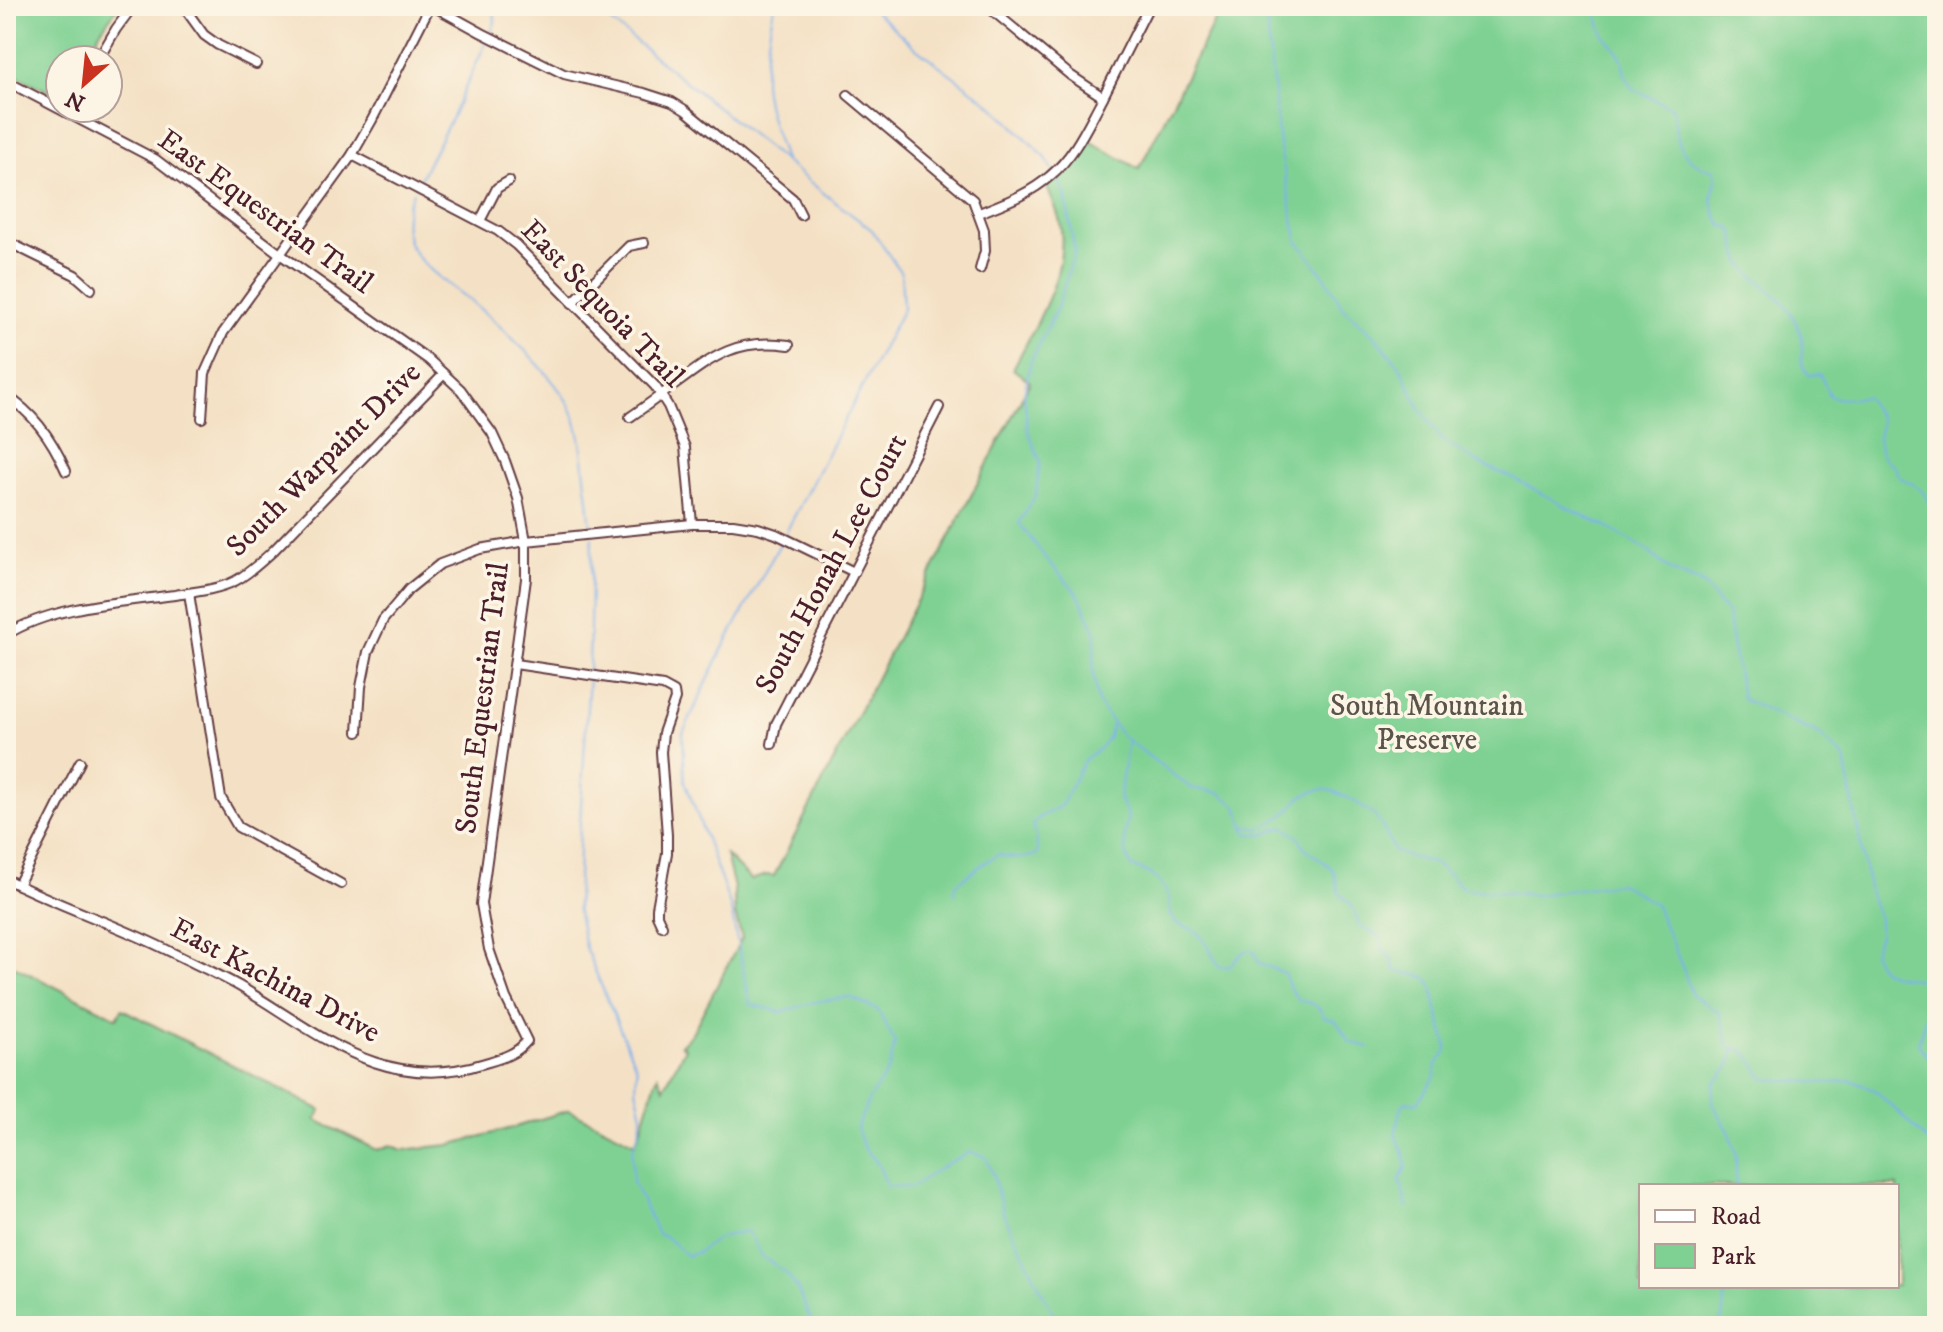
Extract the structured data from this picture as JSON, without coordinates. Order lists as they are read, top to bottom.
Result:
{
  "streets": {
    "street": [
      "East Equestrian Trail",
      "East Sequoia Trail",
      "South Warpaint Drive",
      "South Honah Lee Court",
      "South Equestrian Trail",
      "East Kachina Drive"
    ]
  },
  "crossings": [
    ["East Equestrian Trail", "South Warpaint Drive"],
    ["East Equestrian Trail", "South Equestrian Trail"],
    ["South Warpaint Drive", "South Equestrian Trail"],
    ["South Equestrian Trail", "East Kachina Drive"]
  ],
  "parks": ["South Mountain Preserve"],
  "legend": ["Road", "Park"],
  "north": "bottom left"
}
